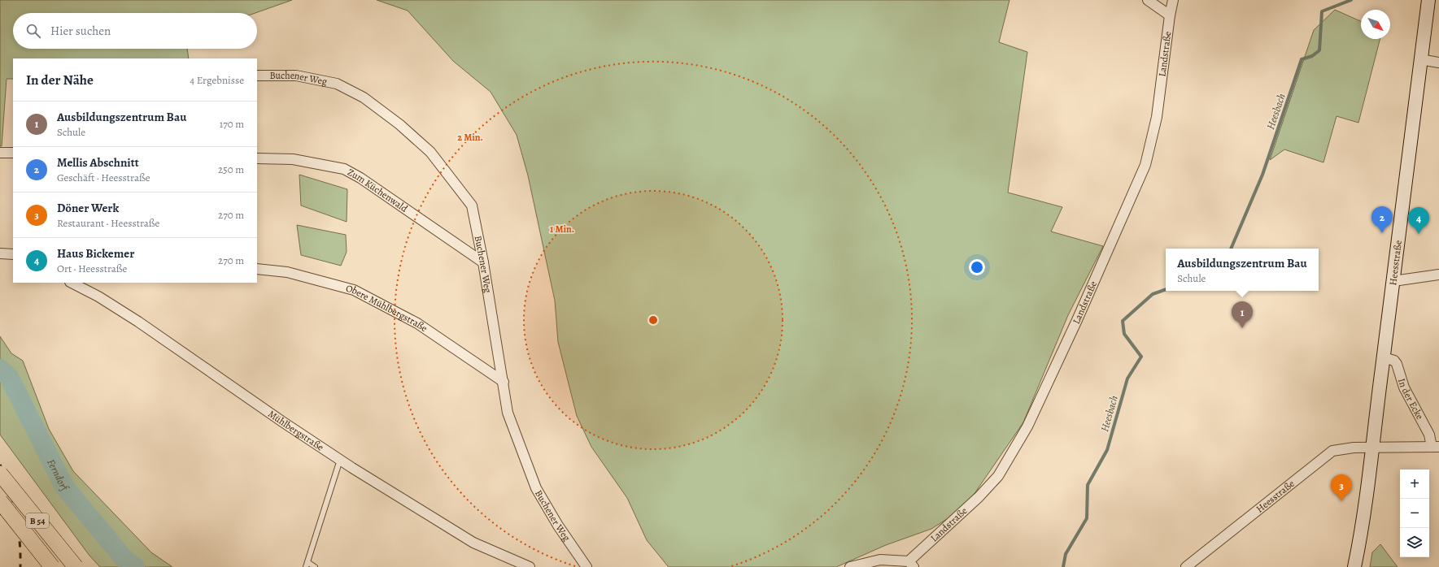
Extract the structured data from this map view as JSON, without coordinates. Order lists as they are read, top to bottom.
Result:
{
  "streets": {
    "highway": ["B 54"],
    "main road": ["Heesstraße"],
    "street": [
      "Landstraße",
      "Buchener Weg",
      "Zum Küchenwald",
      "Obere Mühlbergstraße",
      "In der Ecke",
      "Mühlbergstraße"
    ]
  },
  "crossings": [
    ["Buchener Weg", "Zum Küchenwald"],
    ["Buchener Weg", "Obere Mühlbergstraße"],
    ["Heesstraße", "In der Ecke"]
  ],
  "water": ["Heesbach", "Ferndorf"],
  "north": "bottom right",
  "page": {
    "search": "Hier suchen",
    "heading": ["In der Nähe", "4 Ergebnisse"],
    "list": [
      {
        "mark": "1",
        "name": "Ausbildungszentrum Bau",
        "note": "Schule",
        "value": "170 m"
      },
      {
        "mark": "2",
        "name": "Mellis Abschnitt",
        "note": "Geschäft · Heesstraße",
        "value": "250 m"
      },
      {
        "mark": "3",
        "name": "Döner Werk",
        "note": "Restaurant · Heesstraße",
        "value": "270 m"
      },
      {
        "mark": "4",
        "name": "Haus Bickemer",
        "note": "Ort · Heesstraße",
        "value": "270 m"
      }
    ],
    "pins": [
      "2",
      "4",
      "1",
      "3"
    ],
    "popup": ["Ausbildungszentrum Bau", "Schule"],
    "map_buttons": ["+", "−"]
  },
  "rings": ["2 Min.", "1 Min."]
}
